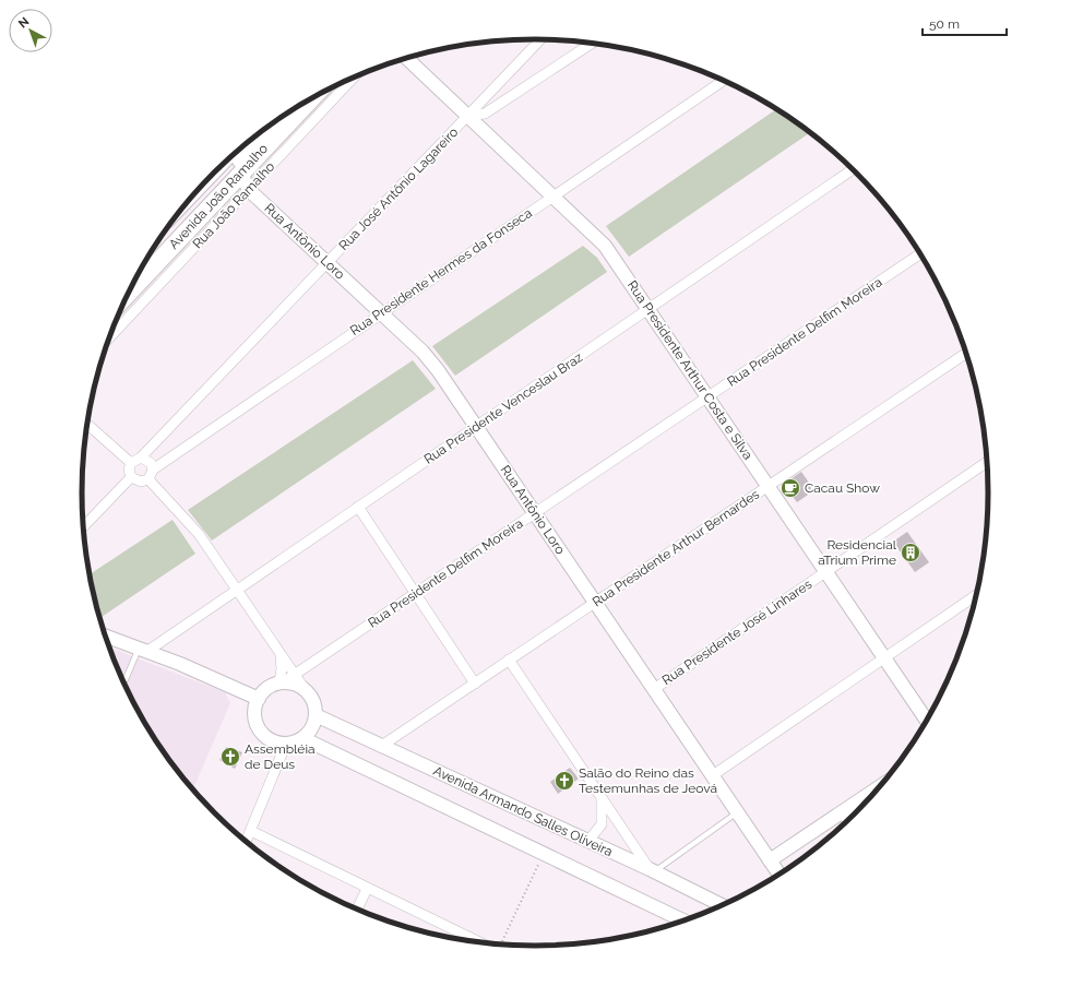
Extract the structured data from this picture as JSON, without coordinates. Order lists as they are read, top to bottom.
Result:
{
  "streets": {
    "highway": ["Avenida João Ramalho"],
    "street": [
      "Rua José Antônio Lagareiro",
      "Rua João Ramalho",
      "Rua Antônio Loro",
      "Rua Presidente Hermes da Fonseca",
      "Rua Presidente Delfim Moreira",
      "Rua Presidente Arthur Costa e Silva",
      "Rua Presidente Venceslau Braz",
      "Rua Presidente Arthur Bernardes",
      "Rua Presidente José Linhares",
      "Avenida Armando Salles Oliveira"
    ]
  },
  "crossings": [
    ["Rua José Antônio Lagareiro", "Rua Antônio Loro"],
    ["Rua José Antônio Lagareiro", "Rua Presidente Hermes da Fonseca"],
    ["Rua José Antônio Lagareiro", "Rua Presidente Arthur Costa e Silva"],
    ["Avenida João Ramalho", "Rua Antônio Loro"],
    ["Rua João Ramalho", "Rua Antônio Loro"],
    ["Rua Antônio Loro", "Rua Presidente Hermes da Fonseca"],
    ["Rua Antônio Loro", "Rua Presidente Delfim Moreira"],
    ["Rua Antônio Loro", "Rua Presidente Venceslau Braz"],
    ["Rua Antônio Loro", "Rua Presidente Arthur Bernardes"],
    ["Rua Antônio Loro", "Rua Presidente José Linhares"],
    ["Rua Presidente Hermes da Fonseca", "Rua Presidente Arthur Costa e Silva"],
    ["Rua Presidente Delfim Moreira", "Rua Presidente Arthur Costa e Silva"],
    ["Rua Presidente Delfim Moreira", "Avenida Armando Salles Oliveira"],
    ["Rua Presidente Arthur Costa e Silva", "Rua Presidente Venceslau Braz"],
    ["Rua Presidente Arthur Costa e Silva", "Rua Presidente Arthur Bernardes"],
    ["Rua Presidente Arthur Costa e Silva", "Rua Presidente José Linhares"],
    ["Rua Presidente Arthur Bernardes", "Avenida Armando Salles Oliveira"]
  ],
  "places": {
    "cafe": ["Cacau Show"],
    "building": ["Residencial aTrium Prime"],
    "church": ["Assembléia de Deus", "Salão do Reino das Testemunhas de Jeová"]
  },
  "scale_bar": "50 m",
  "north": "top left"
}
